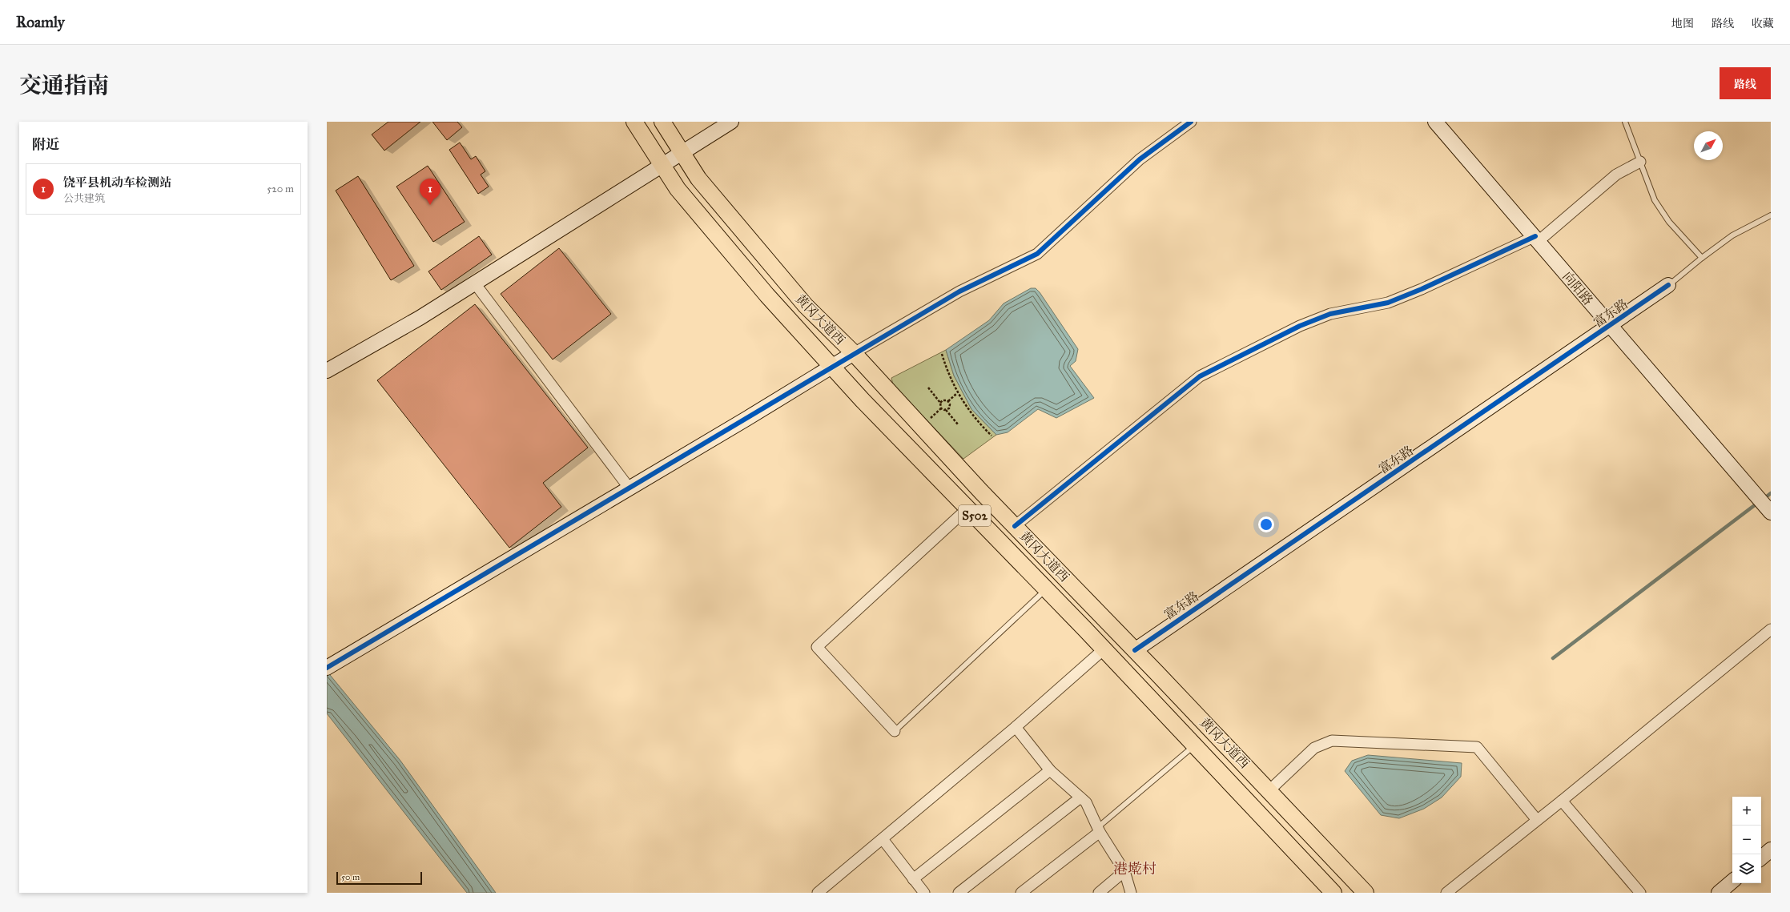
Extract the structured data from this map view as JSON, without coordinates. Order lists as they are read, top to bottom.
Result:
{
  "streets": {
    "main road": ["黄冈大道西", "S502"],
    "street": ["向阳路", "富东路"]
  },
  "crossings": [
    ["向阳路", "富东路"],
    ["富东路", "黄冈大道西"]
  ],
  "districts": ["港墘村"],
  "scale_bar": "50 m",
  "north": "top right",
  "page": {
    "header": "Roamly",
    "nav": ["地图", "路线", "收藏"],
    "title": "交通指南",
    "buttons": "路线",
    "heading": "附近",
    "list": [
      {
        "mark": "1",
        "name": "饶平县机动车检测站",
        "note": "公共建筑",
        "value": "520 m"
      }
    ],
    "pins": "1",
    "map_buttons": ["+", "−"],
    "scale": "50 m"
  }
}
